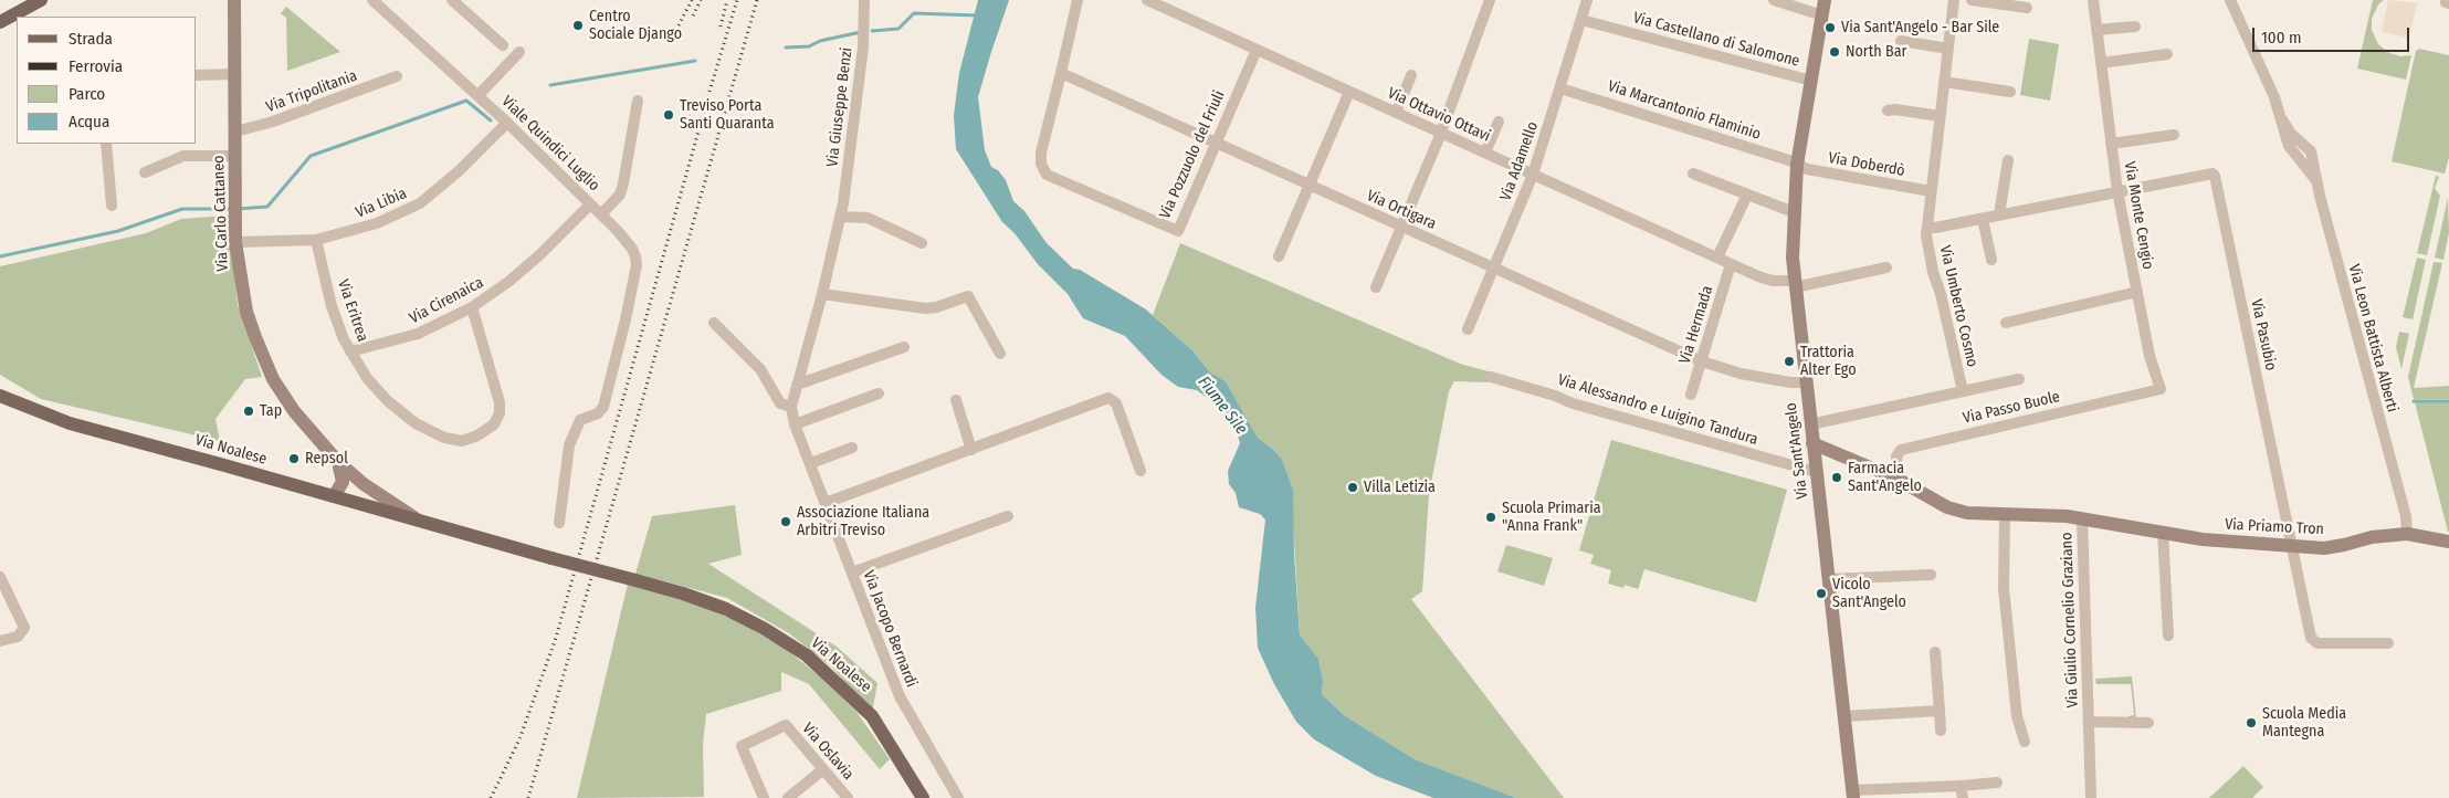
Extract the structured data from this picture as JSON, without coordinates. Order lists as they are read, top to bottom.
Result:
{
  "streets": {
    "main road": ["Via Noalese"],
    "street": [
      "Via Castellano di Salomone",
      "Via Tripolitania",
      "Via Giuseppe Benzi",
      "Via Marcantonio Flaminio",
      "Via Ottavio Ottavi",
      "Viale Quindici Luglio",
      "Via Pozzuolo del Friuli",
      "Via Adamello",
      "Via Doberdò",
      "Via Libia",
      "Via Ortigara",
      "Via Carlo Cattaneo",
      "Via Monte Cengio",
      "Via Cirenaica",
      "Via Umberto Cosmo",
      "Via Eritrea",
      "Via Hermada",
      "Via Pasubio",
      "Via Leon Battista Alberti",
      "Via Passo Buole",
      "Via Alessandro e Luigino Tandura",
      "Via Sant'Angelo",
      "Via Priamo Tron",
      "Via Giulio Cornelio Graziano",
      "Via Jacopo Bernardi",
      "Via Oslavia"
    ]
  },
  "crossings": [
    ["Via Castellano di Salomone", "Via Adamello"],
    ["Via Castellano di Salomone", "Via Sant'Angelo"],
    ["Via Tripolitania", "Via Carlo Cattaneo"],
    ["Via Giuseppe Benzi", "Via Jacopo Bernardi"],
    ["Via Marcantonio Flaminio", "Via Adamello"],
    ["Via Marcantonio Flaminio", "Via Doberdò"],
    ["Via Marcantonio Flaminio", "Via Sant'Angelo"],
    ["Via Ottavio Ottavi", "Via Pozzuolo del Friuli"],
    ["Via Ottavio Ottavi", "Via Adamello"],
    ["Via Ottavio Ottavi", "Via Hermada"],
    ["Via Ottavio Ottavi", "Via Sant'Angelo"],
    ["Viale Quindici Luglio", "Via Libia"],
    ["Viale Quindici Luglio", "Via Cirenaica"],
    ["Via Pozzuolo del Friuli", "Via Ortigara"],
    ["Via Adamello", "Via Ortigara"],
    ["Via Doberdò", "Via Umberto Cosmo"],
    ["Via Doberdò", "Via Sant'Angelo"],
    ["Via Libia", "Via Carlo Cattaneo"],
    ["Via Libia", "Via Eritrea"],
    ["Via Ortigara", "Via Hermada"],
    ["Via Ortigara", "Via Sant'Angelo"],
    ["Via Carlo Cattaneo", "Via Noalese"],
    ["Via Monte Cengio", "Via Pasubio"],
    ["Via Monte Cengio", "Via Passo Buole"],
    ["Via Cirenaica", "Via Eritrea"],
    ["Via Umberto Cosmo", "Via Pasubio"],
    ["Via Umberto Cosmo", "Via Sant'Angelo"],
    ["Via Pasubio", "Via Priamo Tron"],
    ["Via Leon Battista Alberti", "Via Priamo Tron"],
    ["Via Passo Buole", "Via Priamo Tron"],
    ["Via Alessandro e Luigino Tandura", "Via Sant'Angelo"],
    ["Via Sant'Angelo", "Via Priamo Tron"],
    ["Via Priamo Tron", "Via Giulio Cornelio Graziano"]
  ],
  "water": ["Fiume Sile"],
  "places": [
    "Centro Sociale Django",
    "Via Sant'Angelo - Bar Sile",
    "North Bar",
    "Treviso Porta Santi Quaranta",
    "Trattoria Alter Ego",
    "Tap",
    "Repsol",
    "Farmacia Sant'Angelo",
    "Villa Letizia",
    "Scuola Primaria \"Anna Frank\"",
    "Associazione Italiana Arbitri Treviso",
    "Vicolo Sant'Angelo",
    "Scuola Media Mantegna"
  ],
  "legend": [
    "Strada",
    "Ferrovia",
    "Parco",
    "Acqua"
  ],
  "scale_bar": "100 m"
}
